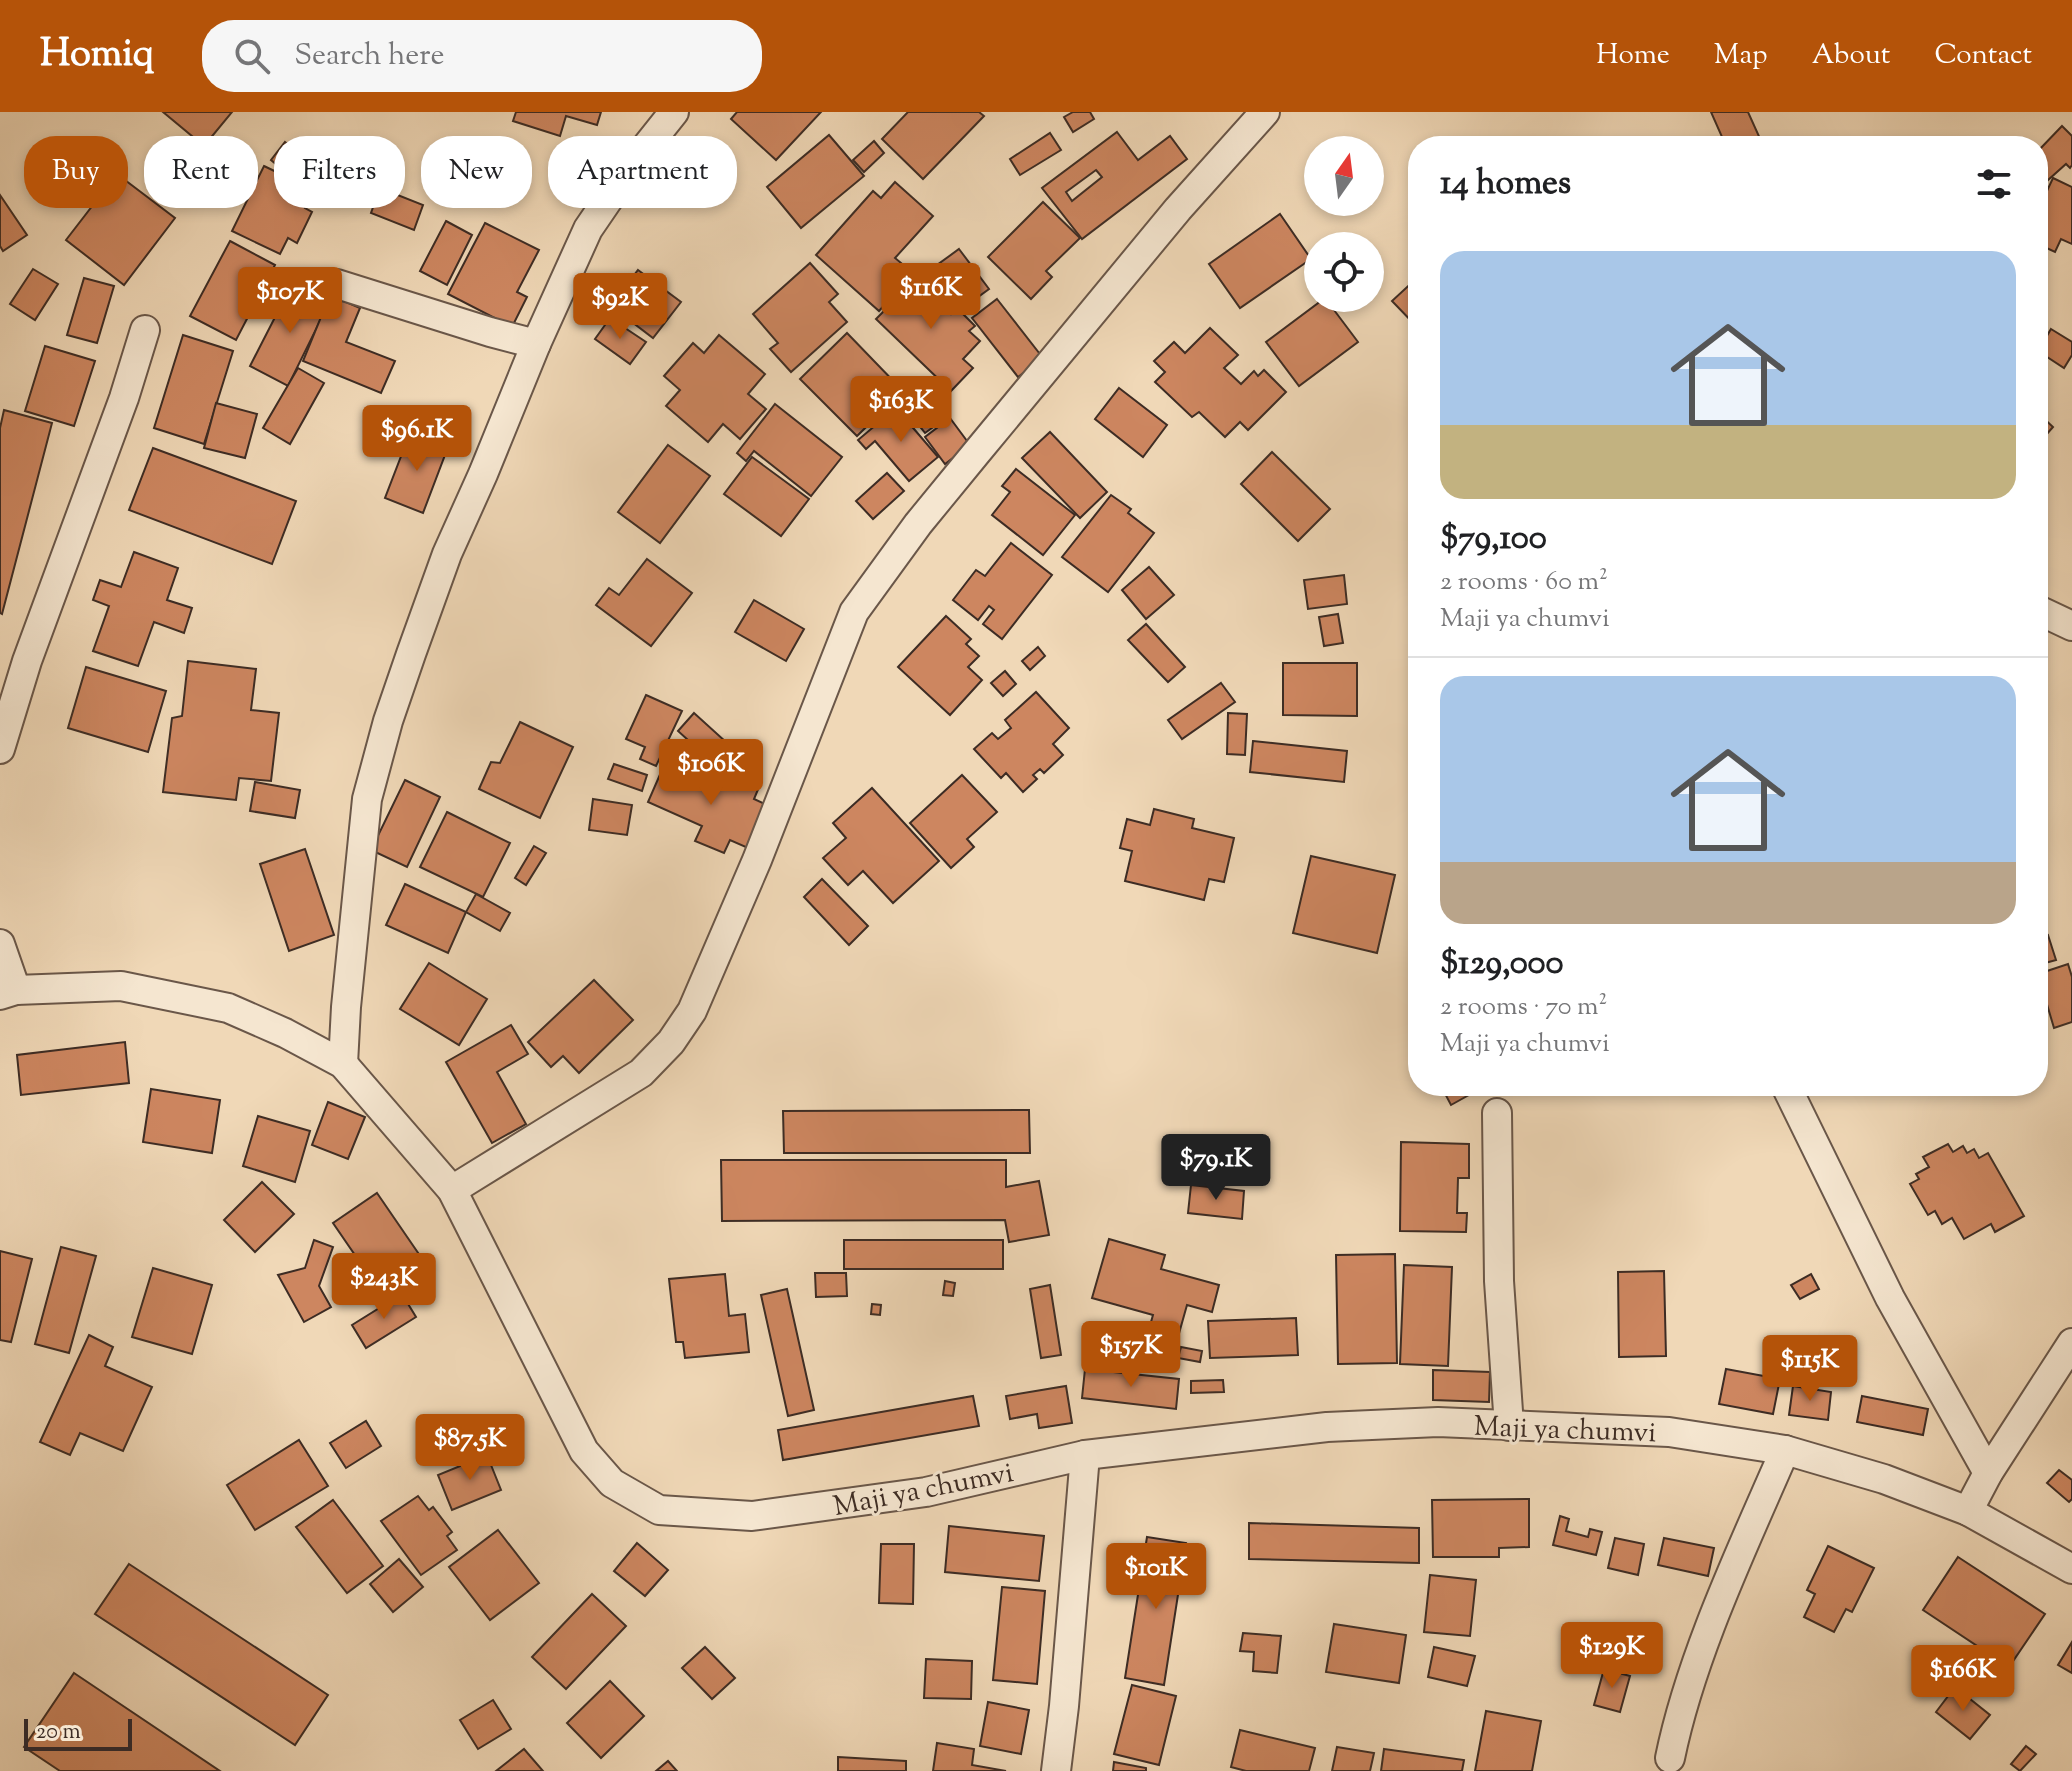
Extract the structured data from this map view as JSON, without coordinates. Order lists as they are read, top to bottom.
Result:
{
  "streets": {
    "street": ["Maji ya chumvi"]
  },
  "scale_bar": "20 m",
  "north": "top",
  "page": {
    "header": "Homiq",
    "search": "Search here",
    "nav": [
      "Home",
      "Map",
      "About",
      "Contact"
    ],
    "chip": [
      "Buy",
      "Rent",
      "Filters",
      "New",
      "Apartment"
    ],
    "heading": "14 homes",
    "list": [
      {
        "name": "$79,100",
        "note": "2 rooms · 60 m² · Maji ya chumvi"
      },
      {
        "name": "$129,000",
        "note": "2 rooms · 70 m² · Maji ya chumvi"
      }
    ],
    "price": [
      "$116K",
      "$107K",
      "$92K",
      "$163K",
      "$96.1K",
      "$106K",
      "$79.1K",
      "$243K",
      "$157K",
      "$115K",
      "$87.5K",
      "$101K",
      "$129K",
      "$166K"
    ],
    "scale": "20 m"
  }
}
